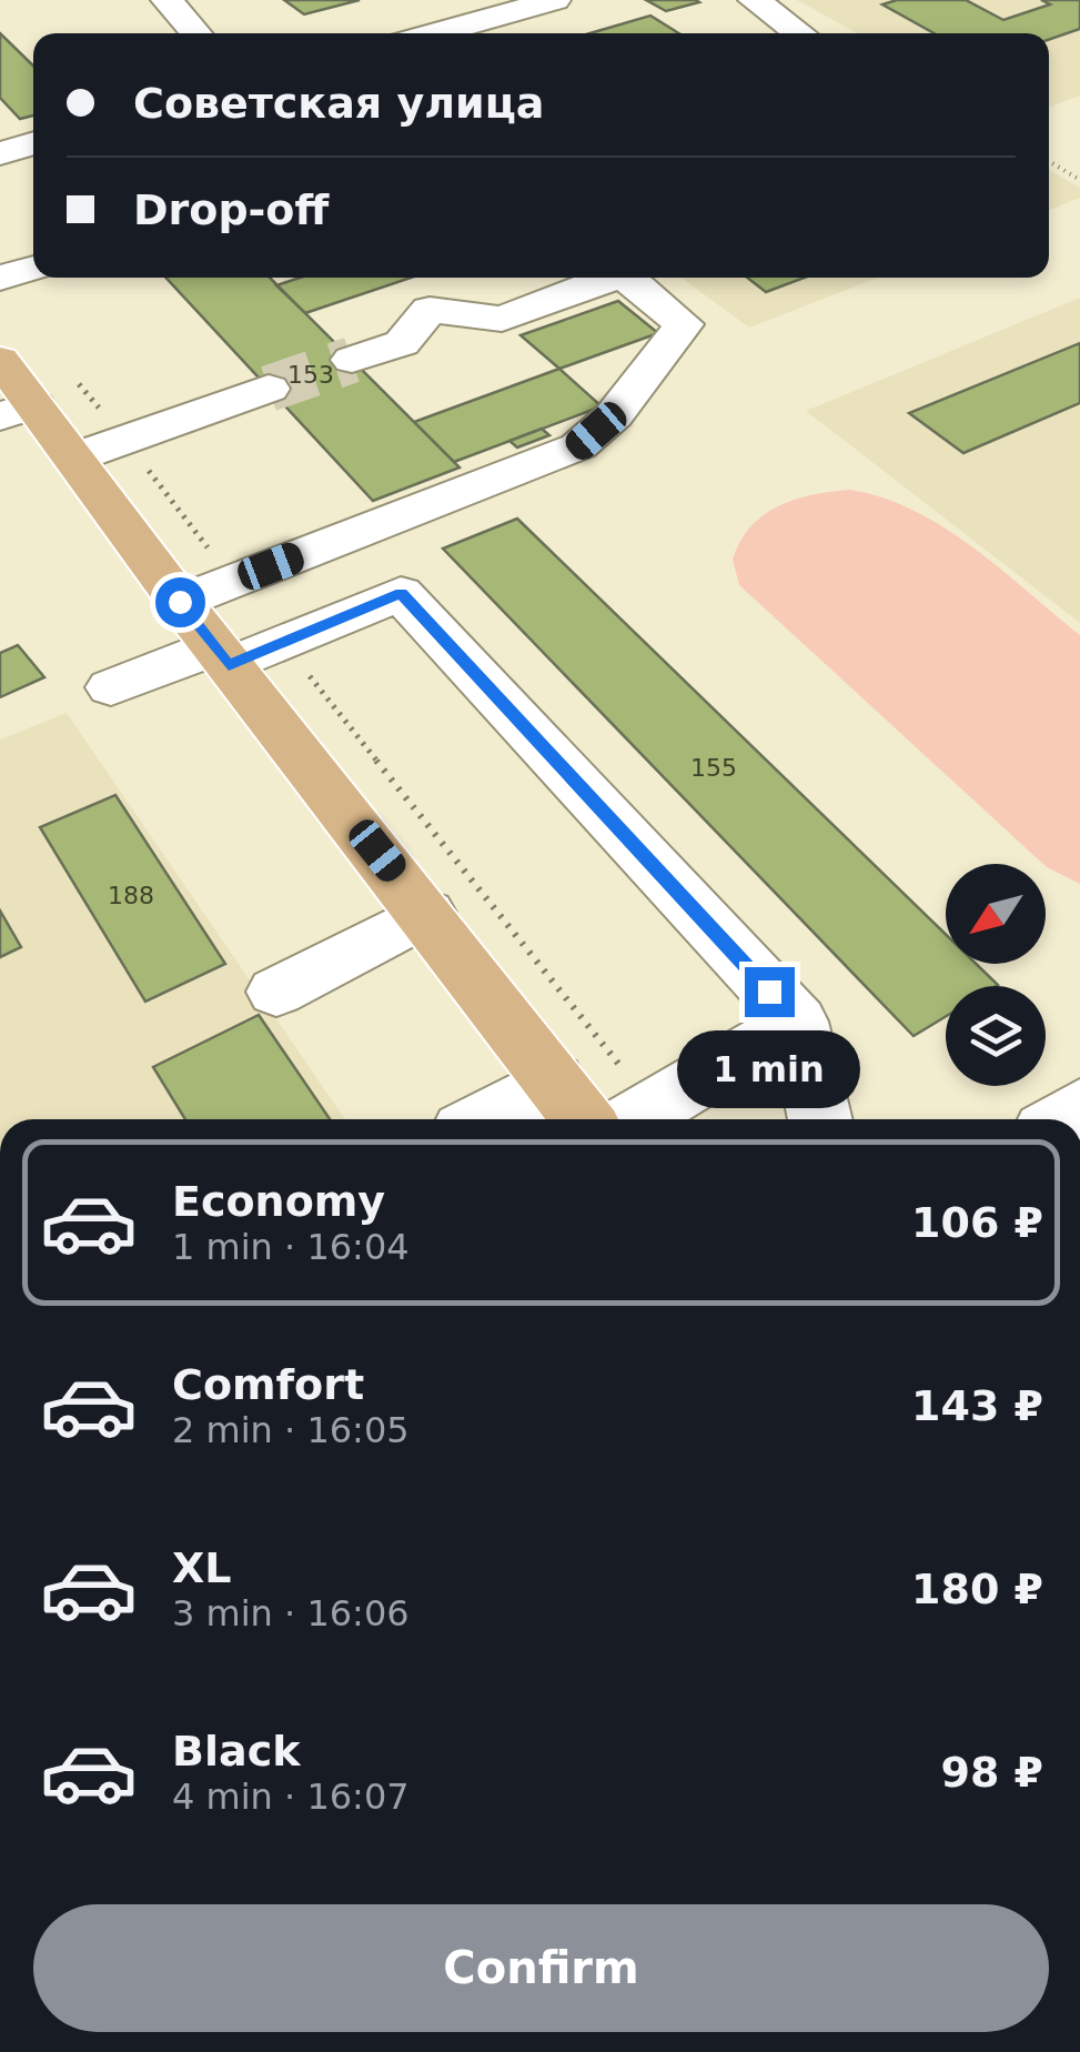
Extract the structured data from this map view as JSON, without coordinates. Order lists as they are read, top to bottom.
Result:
{
  "house_numbers": ["153", "155", "188"],
  "north": "bottom left",
  "page": {
    "banner": ["Советская улица", "Drop-off"],
    "bubble": "1 min",
    "list": [
      {
        "name": "Economy",
        "note": "1 min · 16:04",
        "value": "106 ₽"
      },
      {
        "name": "Comfort",
        "note": "2 min · 16:05",
        "value": "143 ₽"
      },
      {
        "name": "XL",
        "note": "3 min · 16:06",
        "value": "180 ₽"
      },
      {
        "name": "Black",
        "note": "4 min · 16:07",
        "value": "98 ₽"
      }
    ],
    "buttons": "Confirm"
  }
}
